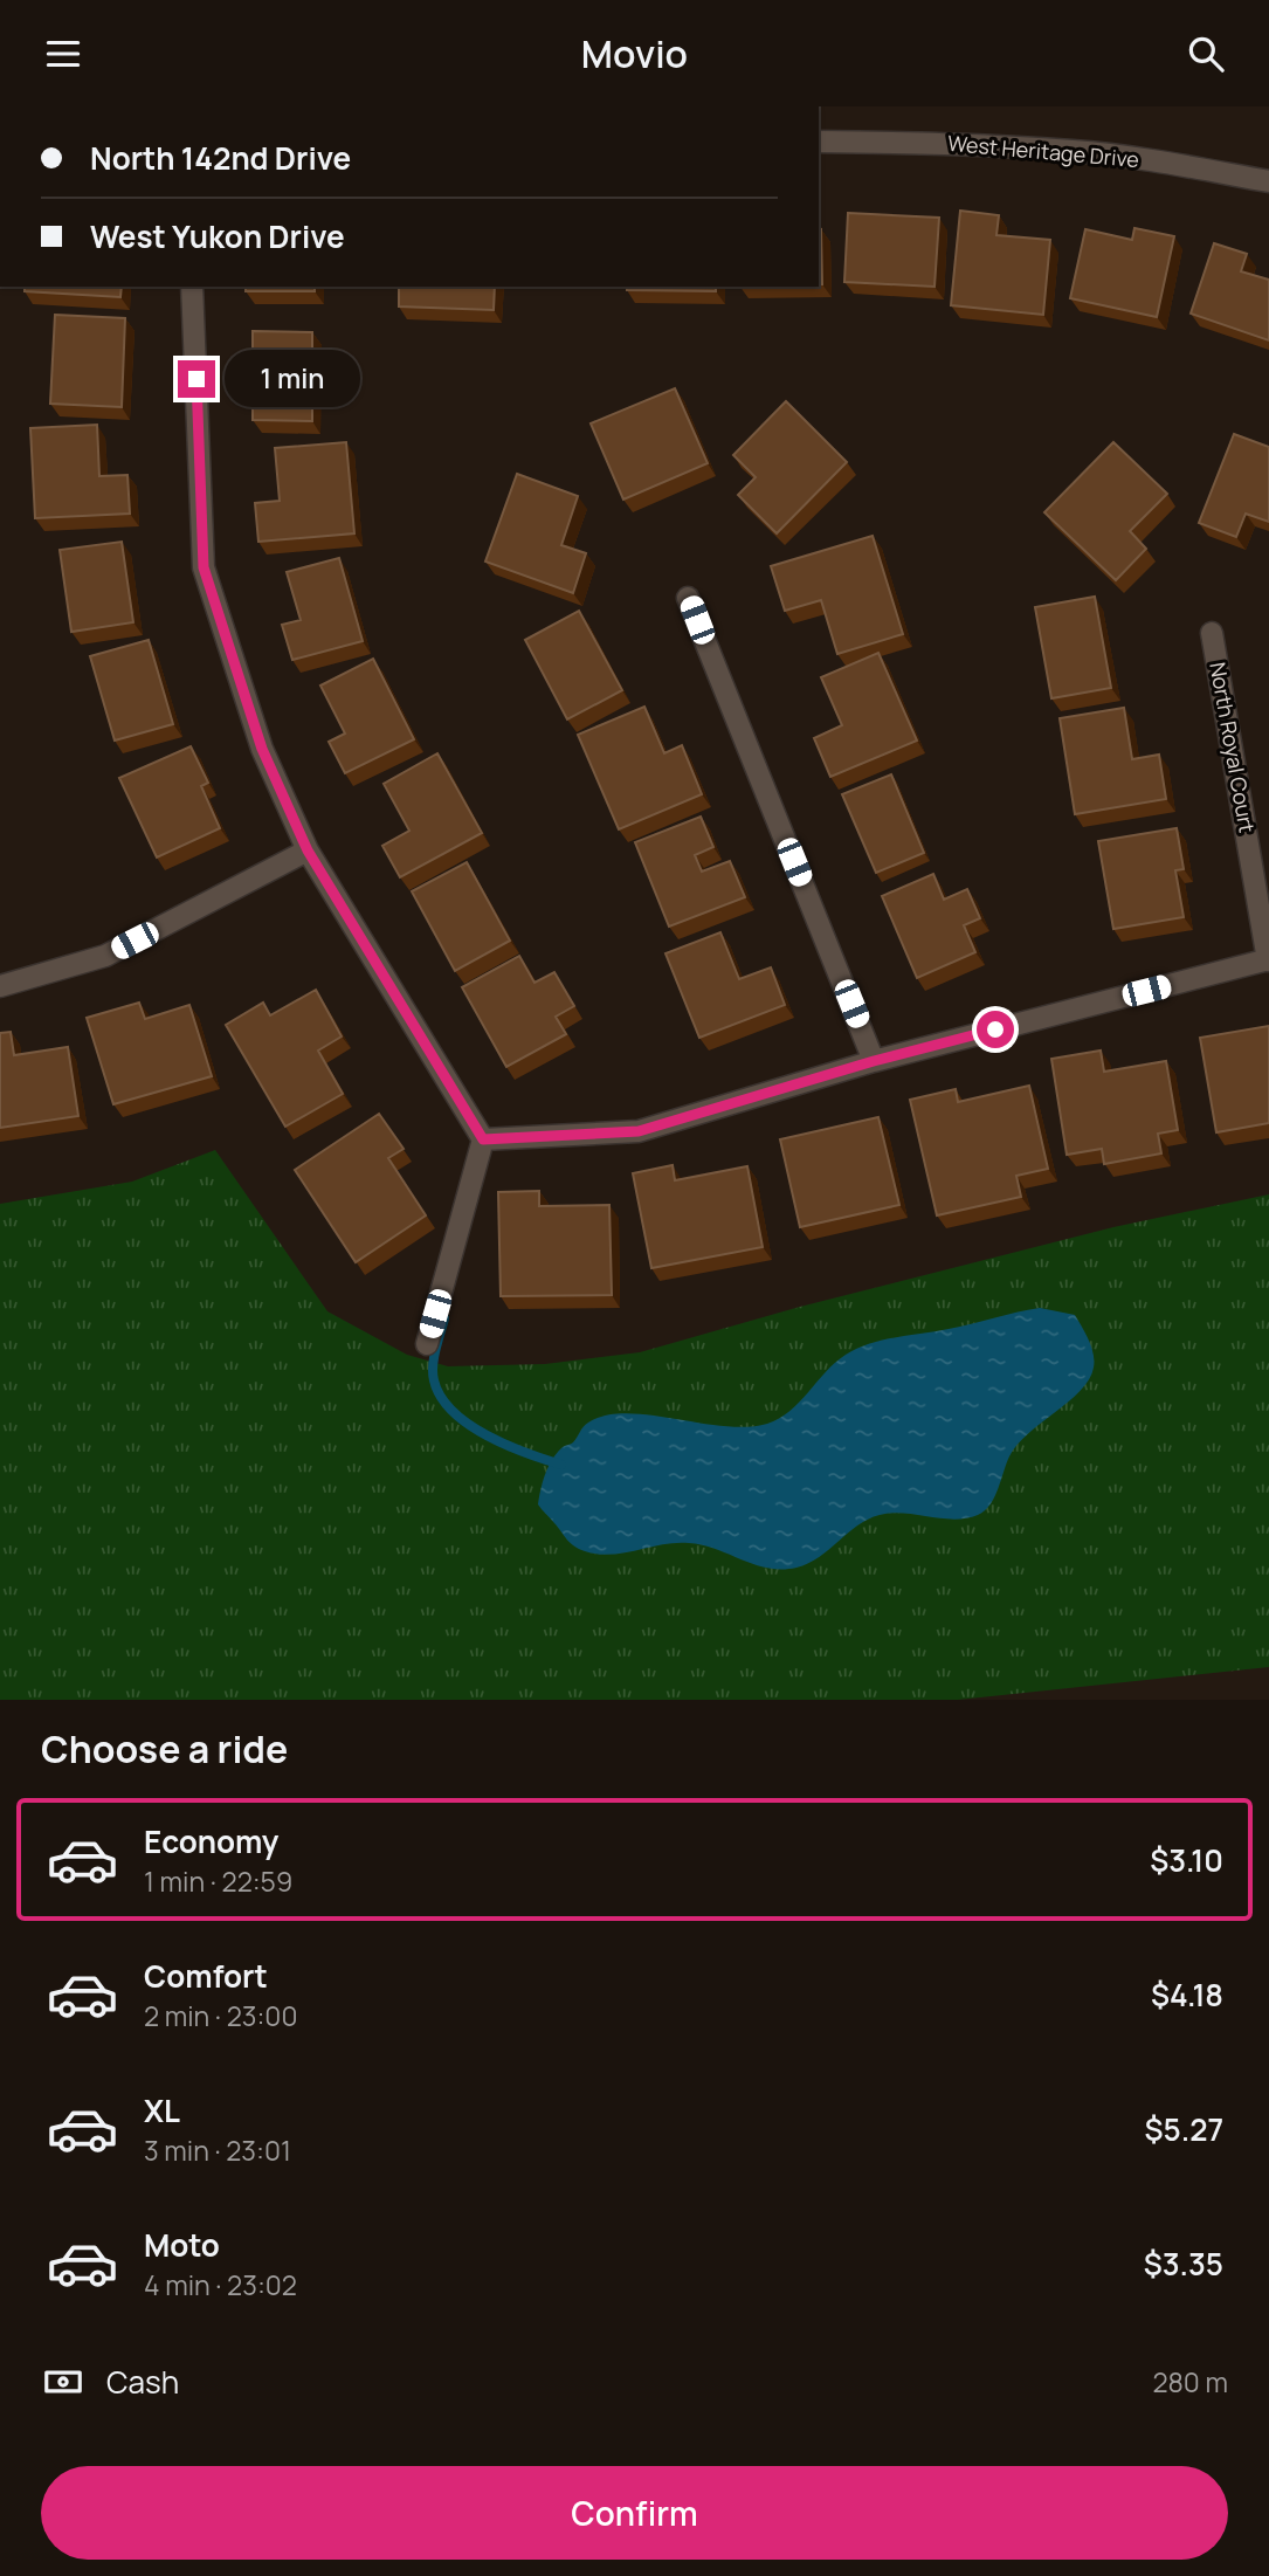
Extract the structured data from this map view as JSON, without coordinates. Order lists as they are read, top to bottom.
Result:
{
  "streets": {
    "street": ["West Heritage Drive", "North Royal Court"]
  },
  "page": {
    "header": "Movio",
    "banner": ["North 142nd Drive", "West Yukon Drive"],
    "bubble": "1 min",
    "heading": "Choose a ride",
    "list": [
      {
        "name": "Economy",
        "note": "1 min · 22:59",
        "value": "$3.10"
      },
      {
        "name": "Comfort",
        "note": "2 min · 23:00",
        "value": "$4.18"
      },
      {
        "name": "XL",
        "note": "3 min · 23:01",
        "value": "$5.27"
      },
      {
        "name": "Moto",
        "note": "4 min · 23:02",
        "value": "$3.35"
      }
    ],
    "pay": ["Cash", "280 m"],
    "buttons": "Confirm"
  }
}
